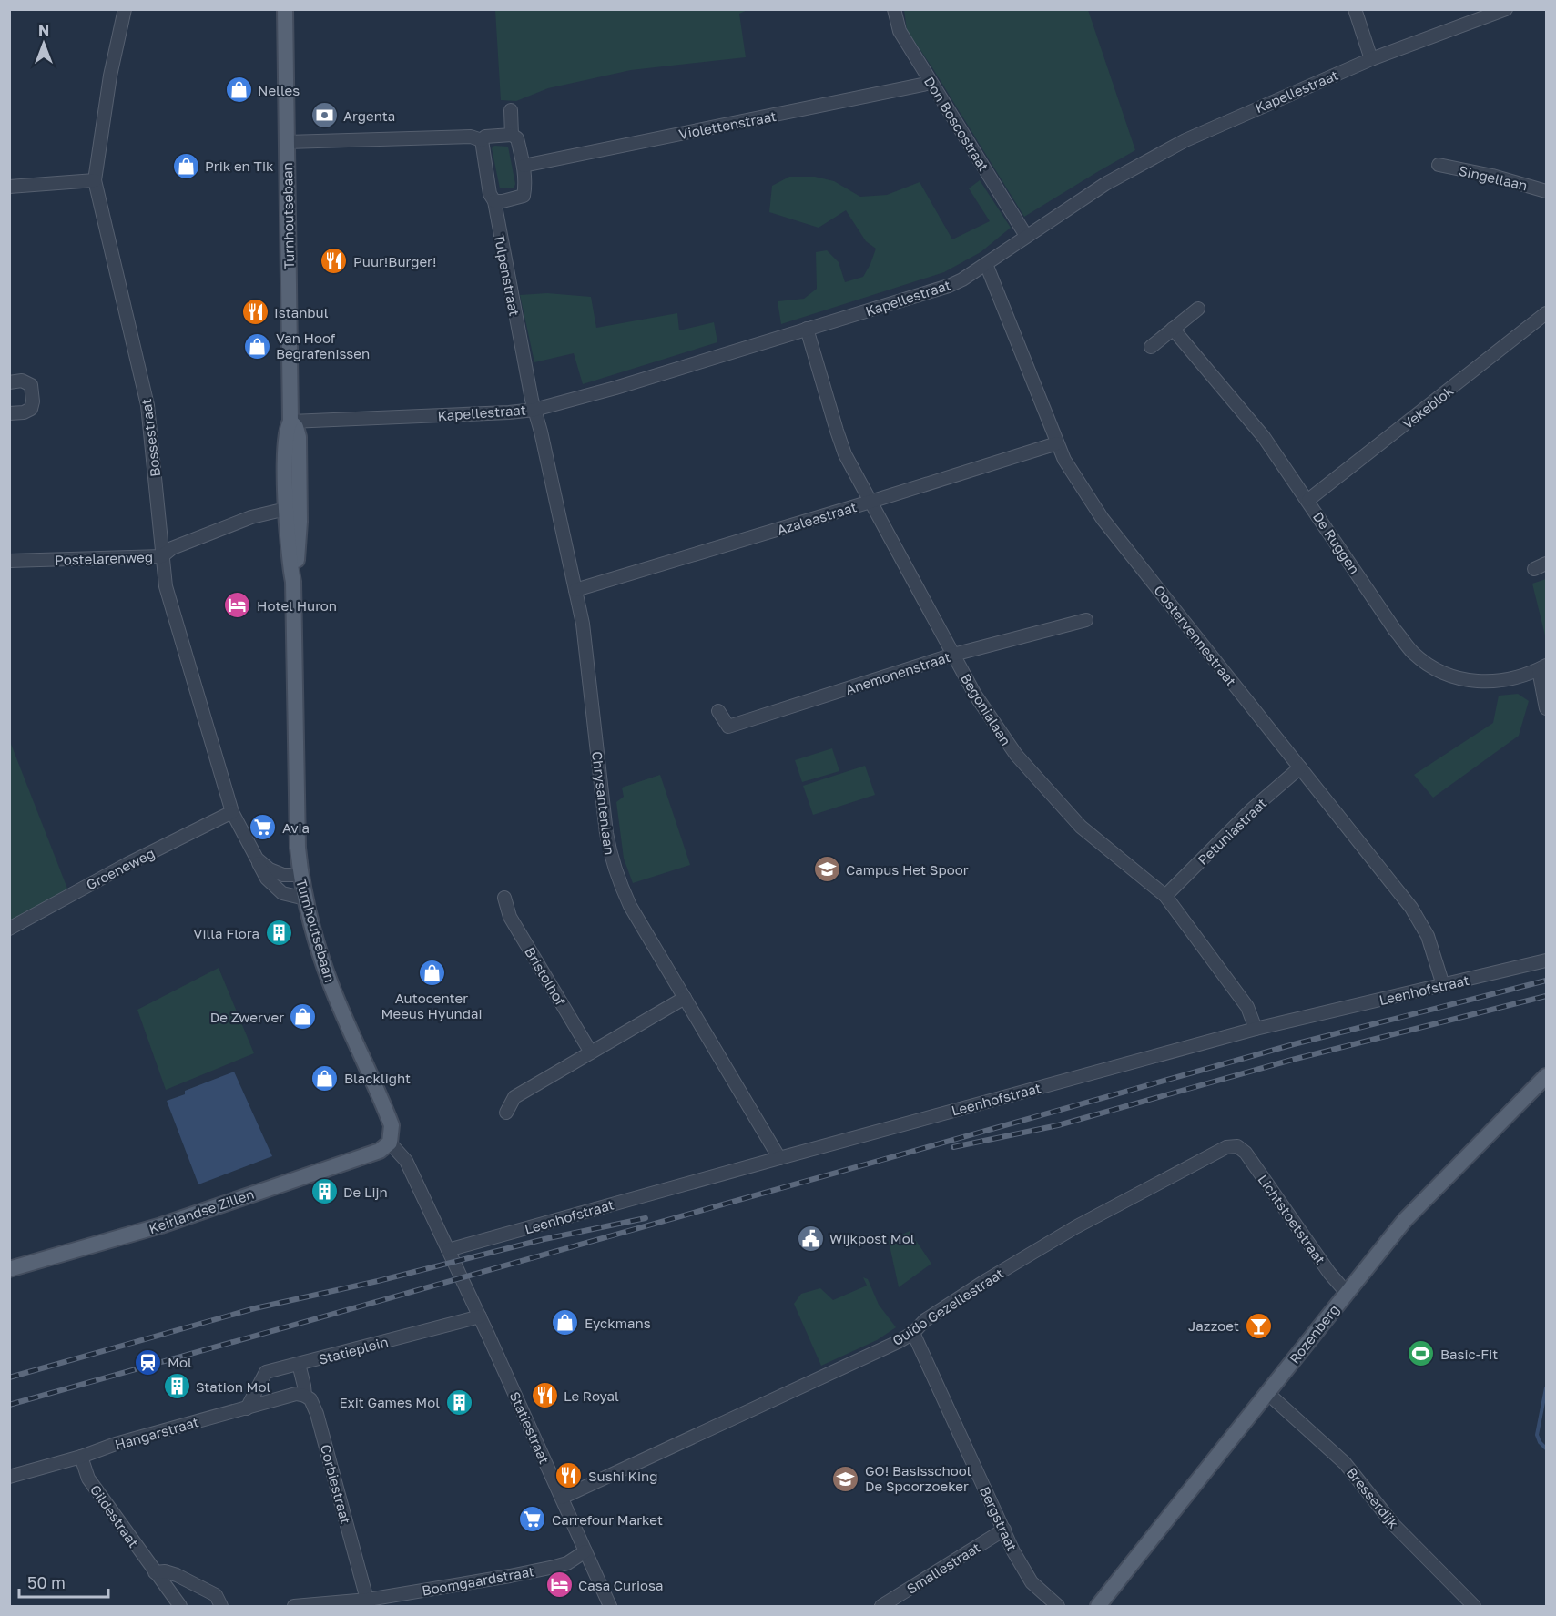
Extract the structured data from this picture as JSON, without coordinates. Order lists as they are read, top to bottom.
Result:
{
  "streets": {
    "main road": ["Turnhoutsebaan", "Keirlandse Zillen", "Rozenberg"],
    "street": [
      "Kapellestraat",
      "Don Boscostraat",
      "Violettenstraat",
      "Singellaan",
      "Tulpenstraat",
      "Vekeblok",
      "Bossestraat",
      "Azaleastraat",
      "De Ruggen",
      "Postelarenweg",
      "Oostervennestraat",
      "Anemonenstraat",
      "Begonialaan",
      "Chrysantenlaan",
      "Petuniastraat",
      "Groeneweg",
      "Bristolhof",
      "Leenhofstraat",
      "Lichtstoetstraat",
      "Guido Gezellestraat",
      "Statieplein",
      "Statiestraat",
      "Hangarstraat",
      "Corbiestraat",
      "Bresserdijk",
      "Gildestraat",
      "Bergstraat",
      "Smallestraat",
      "Boomgaardstraat"
    ]
  },
  "crossings": [
    ["Kapellestraat", "Don Boscostraat"],
    ["Kapellestraat", "Turnhoutsebaan"],
    ["Kapellestraat", "Tulpenstraat"],
    ["Kapellestraat", "Oostervennestraat"],
    ["Kapellestraat", "Begonialaan"],
    ["Kapellestraat", "Chrysantenlaan"],
    ["Don Boscostraat", "Violettenstraat"],
    ["Turnhoutsebaan", "Bossestraat"],
    ["Turnhoutsebaan", "Postelarenweg"],
    ["Turnhoutsebaan", "Keirlandse Zillen"],
    ["Tulpenstraat", "Chrysantenlaan"],
    ["Vekeblok", "De Ruggen"],
    ["Bossestraat", "Postelarenweg"],
    ["Bossestraat", "Groeneweg"],
    ["Azaleastraat", "Oostervennestraat"],
    ["Azaleastraat", "Begonialaan"],
    ["Azaleastraat", "Chrysantenlaan"],
    ["Oostervennestraat", "Petuniastraat"],
    ["Oostervennestraat", "Leenhofstraat"],
    ["Anemonenstraat", "Begonialaan"],
    ["Begonialaan", "Petuniastraat"],
    ["Begonialaan", "Leenhofstraat"],
    ["Chrysantenlaan", "Leenhofstraat"],
    ["Leenhofstraat", "Statiestraat"],
    ["Lichtstoetstraat", "Guido Gezellestraat"],
    ["Lichtstoetstraat", "Rozenberg"],
    ["Guido Gezellestraat", "Statiestraat"],
    ["Guido Gezellestraat", "Bergstraat"],
    ["Rozenberg", "Bresserdijk"],
    ["Statieplein", "Statiestraat"],
    ["Statieplein", "Hangarstraat"],
    ["Statieplein", "Corbiestraat"],
    ["Statiestraat", "Boomgaardstraat"],
    ["Hangarstraat", "Corbiestraat"],
    ["Hangarstraat", "Gildestraat"],
    ["Corbiestraat", "Boomgaardstraat"],
    ["Bergstraat", "Smallestraat"]
  ],
  "places": {
    "shop": [
      "Nelles",
      "Prik en Tik",
      "Van Hoof Begrafenissen",
      "Autocenter Meeus Hyundai",
      "De Zwerver",
      "Blacklight",
      "Eyckmans"
    ],
    "bank": ["Argenta"],
    "restaurant": [
      "Puur!Burger!",
      "Istanbul",
      "Le Royal",
      "Sushi King"
    ],
    "hotel": ["Hotel Huron", "Casa Curiosa"],
    "supermarket": ["Avia", "Carrefour Market"],
    "school or university": ["Campus Het Spoor", "GO! Basisschool De Spoorzoeker"],
    "building": [
      "Villa Flora",
      "De Lijn",
      "Station Mol",
      "Exit Games Mol"
    ],
    "public building": ["Wijkpost Mol"],
    "bar": ["Jazzoet"],
    "sports": ["Basic-Fit"],
    "station": ["Mol"]
  },
  "scale_bar": "50 m",
  "north": "top"
}
